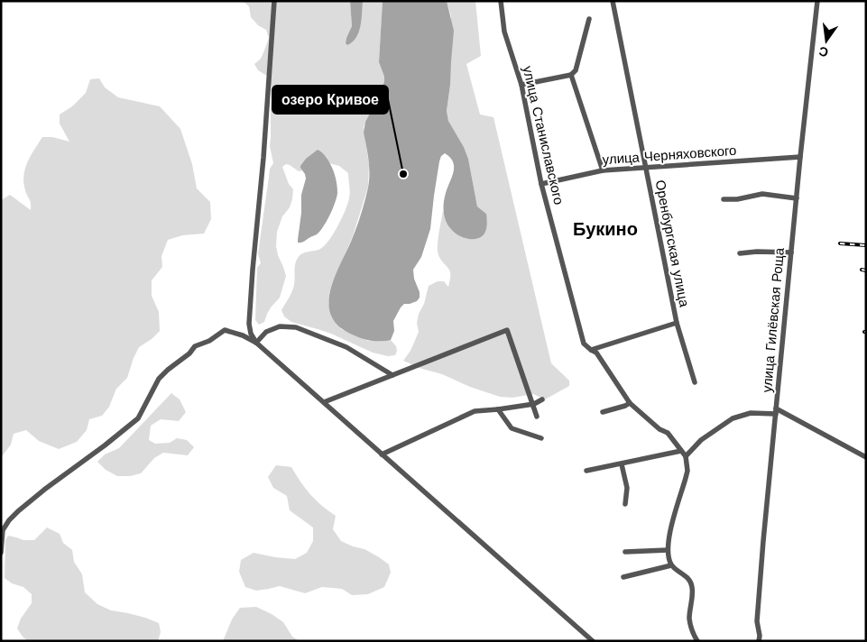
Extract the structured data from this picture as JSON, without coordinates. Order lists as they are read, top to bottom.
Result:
{
  "streets": {
    "street": [
      "улица Станиславского",
      "улица Черняховского",
      "Оренбургская улица",
      "улица Гилёвская Роща"
    ]
  },
  "crossings": [
    ["улица Станиславского", "улица Черняховского"],
    ["улица Черняховского", "Оренбургская улица"],
    ["улица Черняховского", "улица Гилёвская Роща"]
  ],
  "districts": ["Букино"],
  "places": ["озеро Кривое"],
  "north": "bottom"
}
